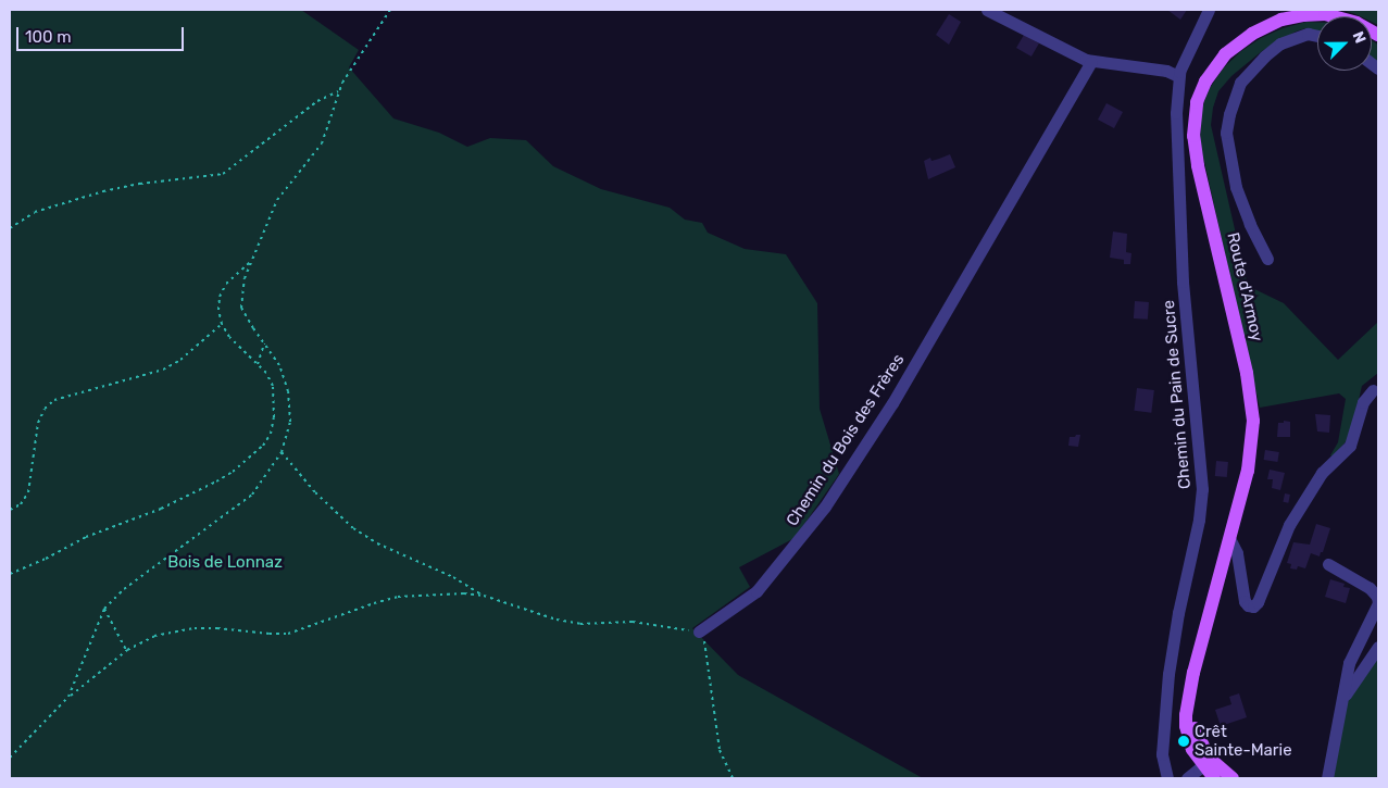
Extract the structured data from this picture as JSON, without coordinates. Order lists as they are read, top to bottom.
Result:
{
  "streets": {
    "main road": ["Route d'Armoy"],
    "street": ["Chemin du Pain de Sucre", "Chemin du Bois des Frères"]
  },
  "parks": ["Bois de Lonnaz"],
  "places": ["Crêt Sainte-Marie"],
  "scale_bar": "100 m",
  "north": "top right"
}
